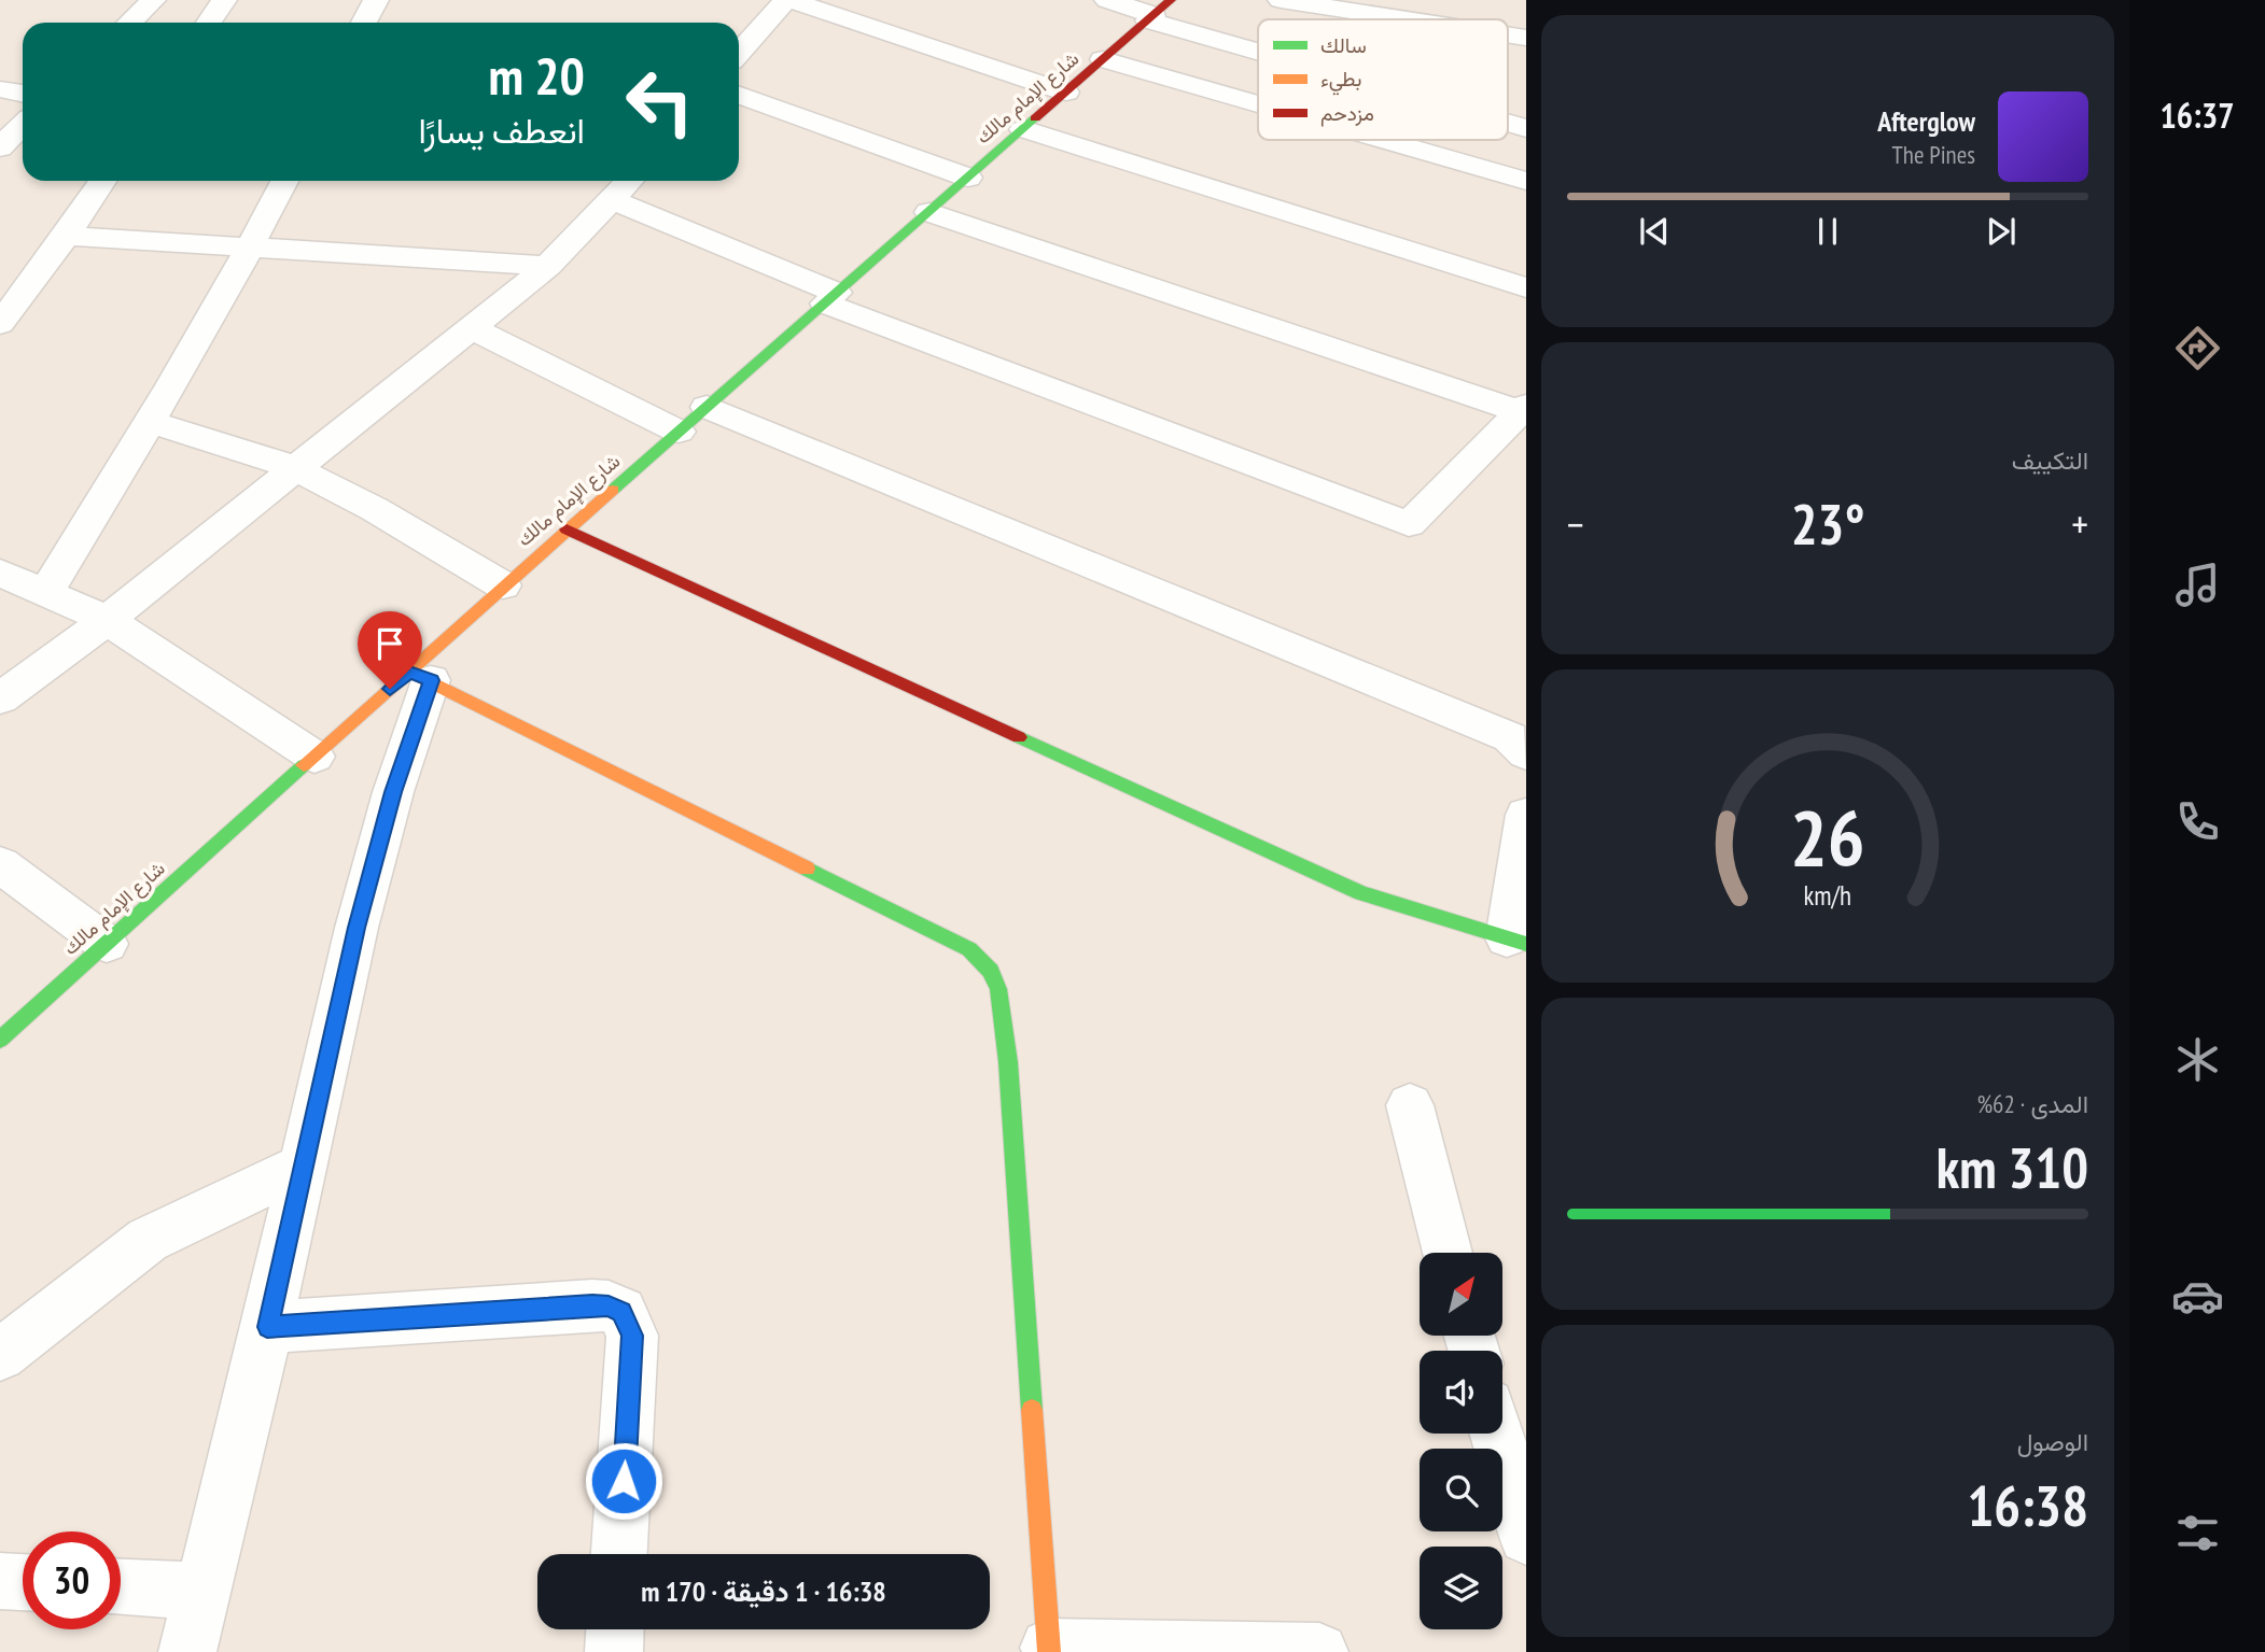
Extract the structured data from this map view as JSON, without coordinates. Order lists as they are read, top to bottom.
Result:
{
  "streets": {
    "street": ["شارع الإمام مالك"]
  },
  "legend": ["سالك", "بطيء", "مزدحم"],
  "north": "top right",
  "page": {
    "tabs": "16:37",
    "turn": ["20 m", "انعطف يسارًا"],
    "song": ["Afterglow", "The Pines"],
    "tile": [
      "التكييف",
      ["المدى · 62%", "310 km"],
      ["الوصول", "16:38"]
    ],
    "heat": ["−", "23°", "+"],
    "limit": "30",
    "trip": "16:38 · 1 دقيقة · 170 m",
    "gauge": ["26", "km/h"]
  }
}
